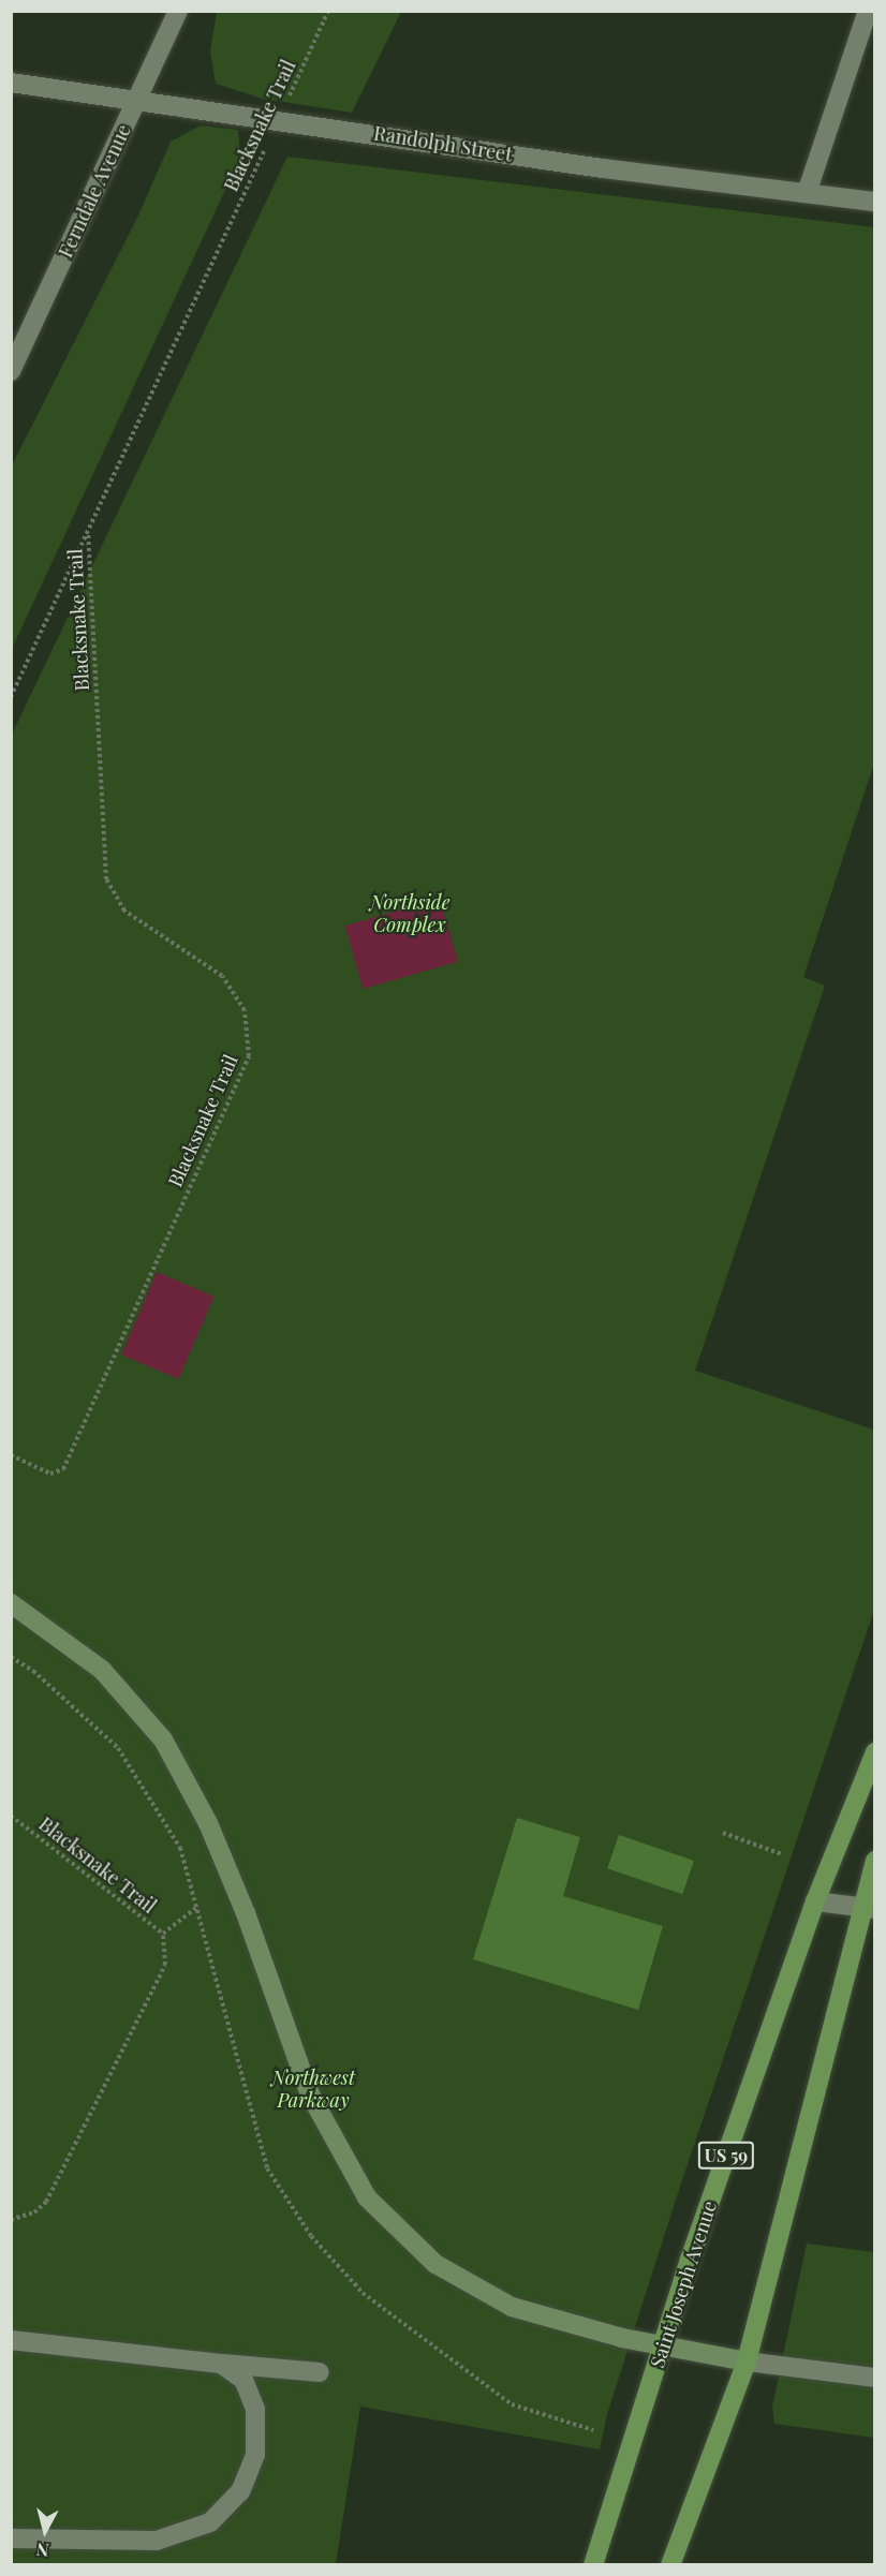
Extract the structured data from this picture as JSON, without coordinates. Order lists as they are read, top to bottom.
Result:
{
  "streets": {
    "main road": ["US 59", "Saint Joseph Avenue"],
    "street": ["Randolph Street", "Ferndale Avenue"],
    "path": ["Blacksnake Trail"]
  },
  "crossings": [
    ["Blacksnake Trail", "Randolph Street"],
    ["Randolph Street", "Ferndale Avenue"]
  ],
  "parks": ["Northside Complex", "Northwest Parkway"],
  "north": "bottom"
}
